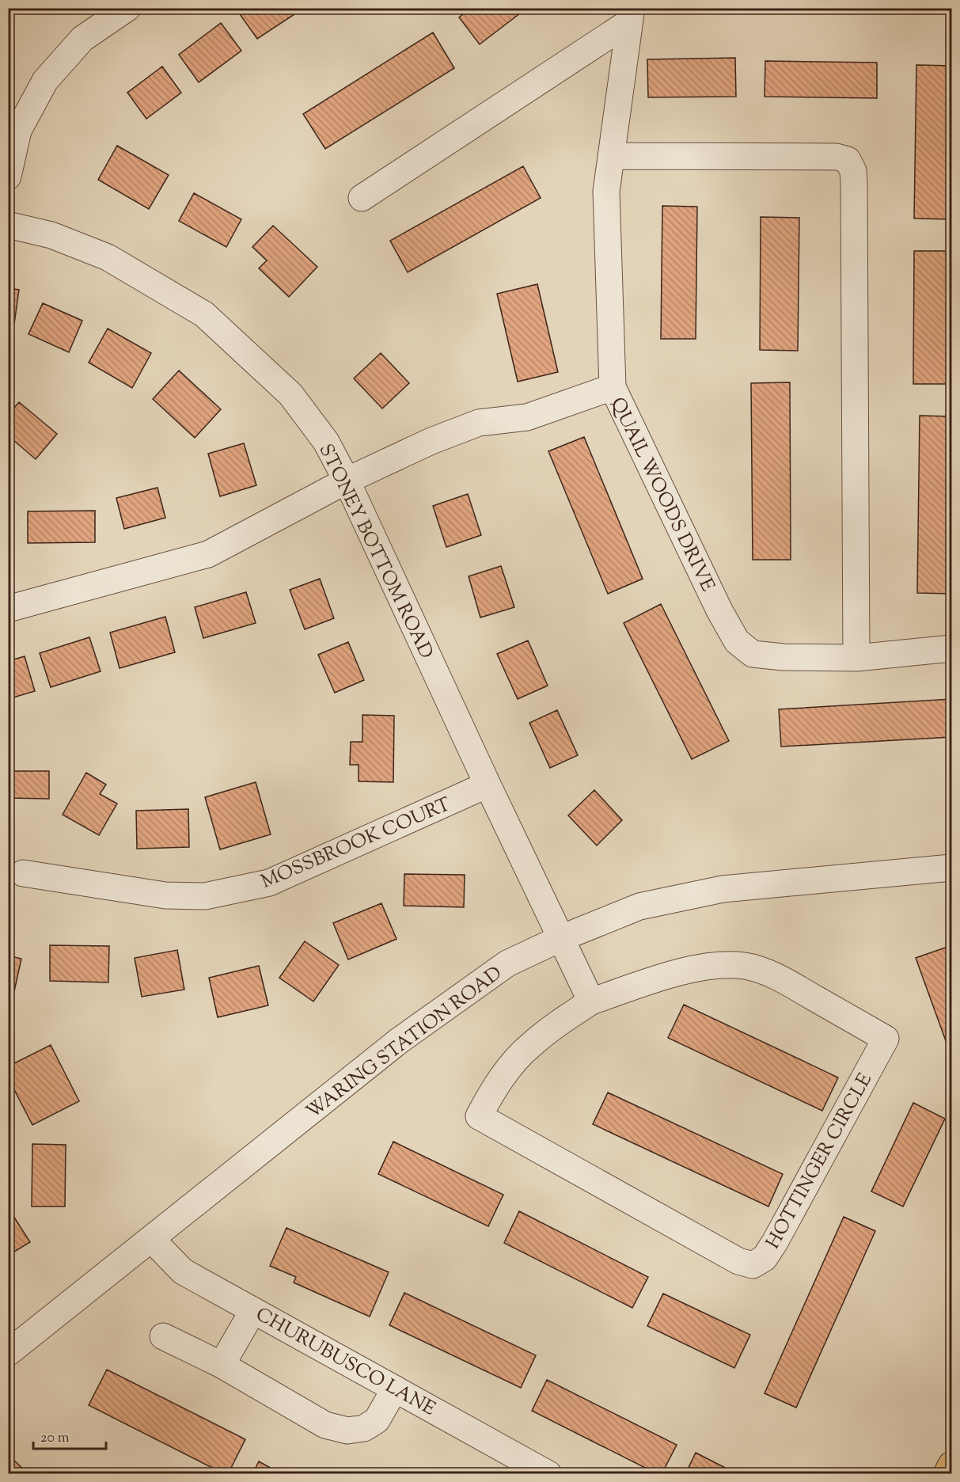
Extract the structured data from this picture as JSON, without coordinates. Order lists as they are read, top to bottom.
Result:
{
  "streets": {
    "street": [
      "QUAIL WOODS DRIVE",
      "STONEY BOTTOM ROAD",
      "MOSSBROOK COURT",
      "WARING STATION ROAD",
      "HOTTINGER CIRCLE",
      "CHURUBUSCO LANE"
    ]
  },
  "crossings": [
    ["STONEY BOTTOM ROAD", "MOSSBROOK COURT"],
    ["STONEY BOTTOM ROAD", "WARING STATION ROAD"],
    ["WARING STATION ROAD", "CHURUBUSCO LANE"]
  ],
  "scale_bar": "20 m"
}
